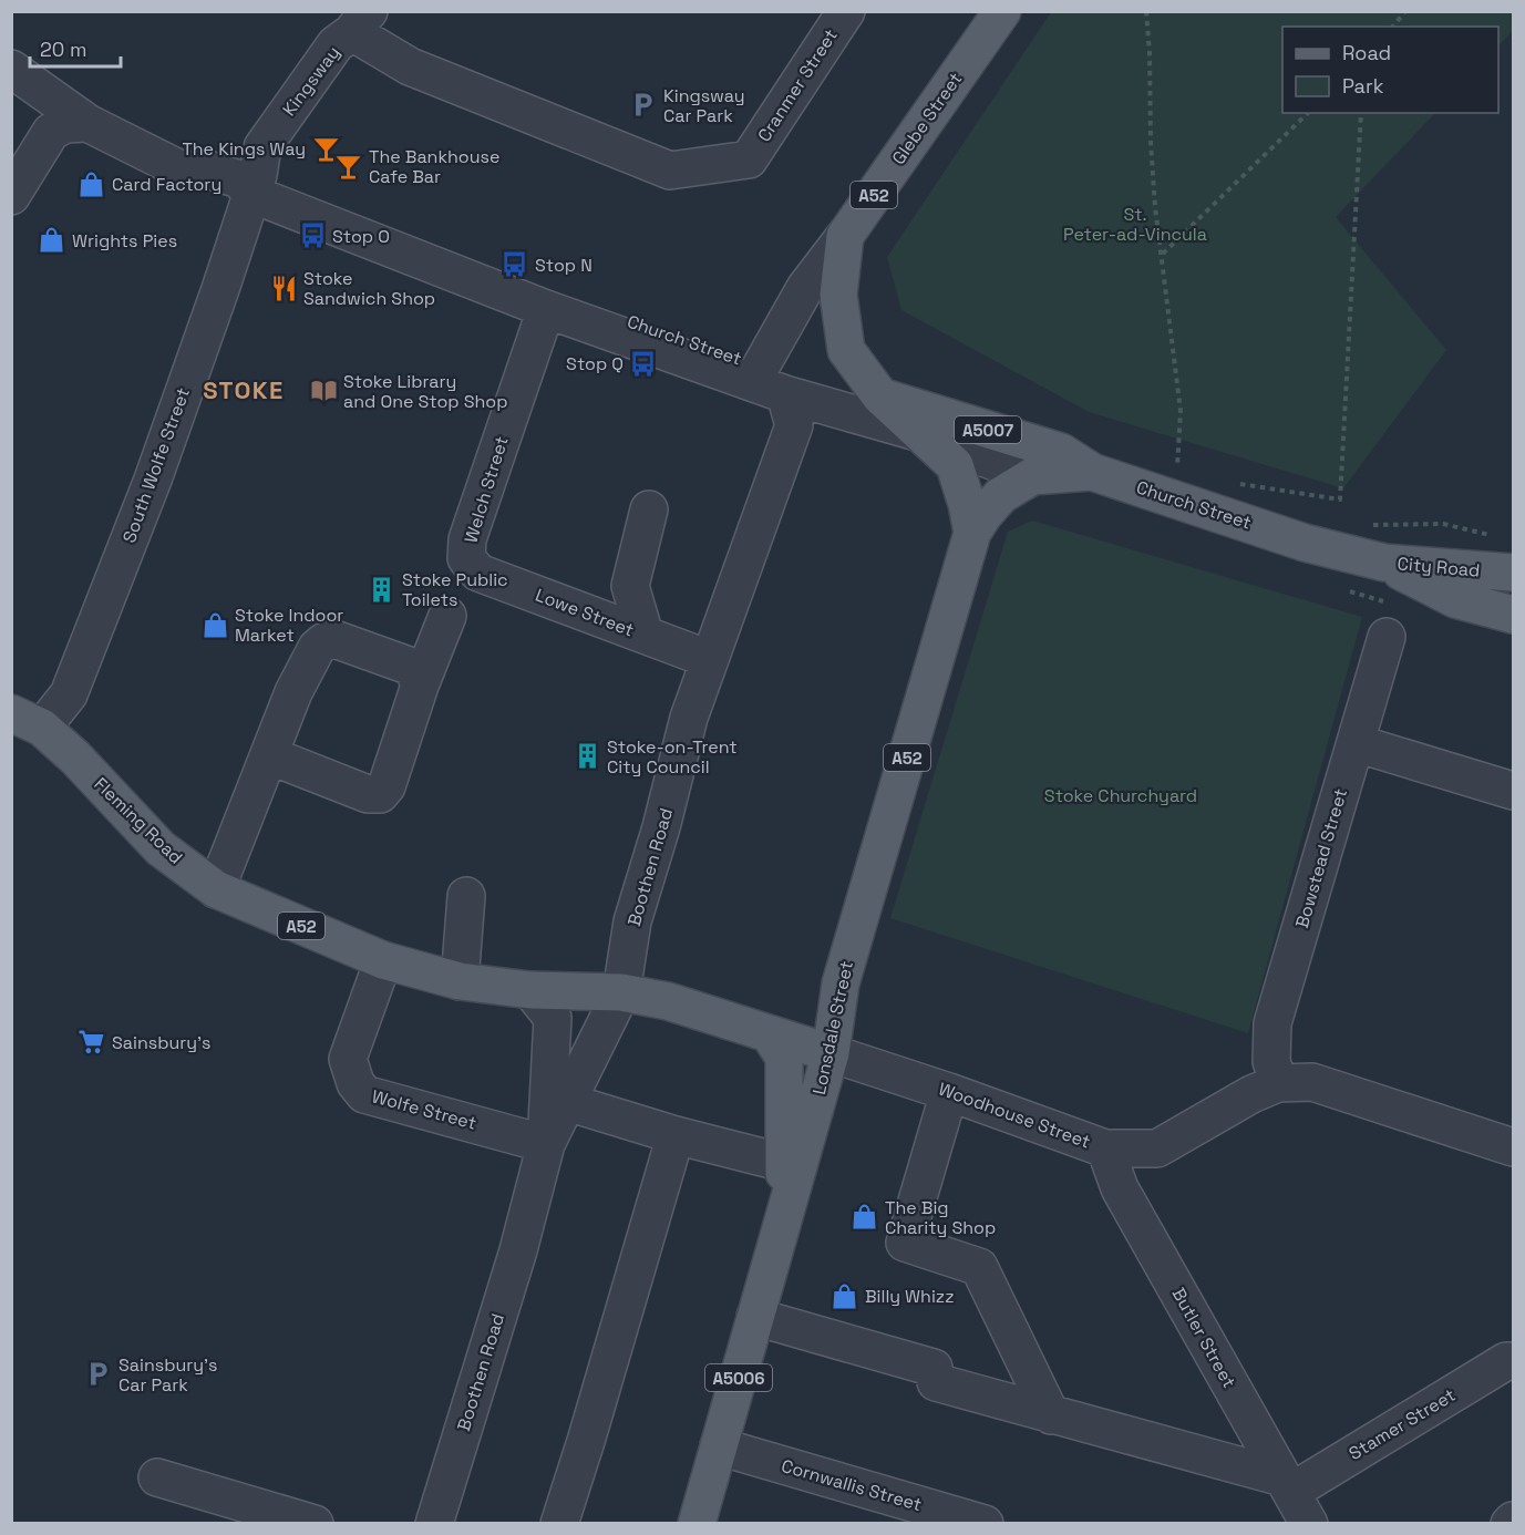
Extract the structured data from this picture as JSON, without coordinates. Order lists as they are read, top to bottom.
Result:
{
  "streets": {
    "main road": [
      "Glebe Street",
      "A52",
      "Church Street",
      "A5007",
      "City Road",
      "Fleming Road",
      "Lonsdale Street",
      "Woodhouse Street",
      "A5006"
    ],
    "street": [
      "Kingsway",
      "Cranmer Street",
      "South Wolfe Street",
      "Welch Street",
      "Lowe Street",
      "Bowstead Street",
      "Boothen Road",
      "Wolfe Street",
      "Butler Street",
      "Stamer Street",
      "Cornwallis Street"
    ]
  },
  "crossings": [
    ["Kingsway", "Cranmer Street"],
    ["Kingsway", "Church Street"],
    ["Kingsway", "South Wolfe Street"],
    ["Glebe Street", "Church Street"],
    ["Glebe Street", "Lonsdale Street"],
    ["A52", "Lonsdale Street"],
    ["A52", "Woodhouse Street"],
    ["A52", "A5006"],
    ["Church Street", "South Wolfe Street"],
    ["Church Street", "Welch Street"],
    ["Church Street", "City Road"],
    ["Church Street", "Boothen Road"],
    ["Church Street", "Lonsdale Street"],
    ["South Wolfe Street", "Fleming Road"],
    ["Welch Street", "Lowe Street"],
    ["Lowe Street", "Boothen Road"],
    ["Fleming Road", "Boothen Road"],
    ["Fleming Road", "Wolfe Street"],
    ["Fleming Road", "Woodhouse Street"],
    ["Bowstead Street", "Woodhouse Street"],
    ["Boothen Road", "Wolfe Street"],
    ["Boothen Road", "Woodhouse Street"],
    ["Lonsdale Street", "Woodhouse Street"],
    ["Lonsdale Street", "A5006"],
    ["Lonsdale Street", "Cornwallis Street"],
    ["Woodhouse Street", "Butler Street"],
    ["Woodhouse Street", "A5006"],
    ["Butler Street", "Stamer Street"]
  ],
  "districts": ["STOKE"],
  "parks": ["St. Peter-ad-Vincula", "Stoke Churchyard"],
  "places": {
    "parking": ["Kingsway Car Park", "Sainsbury's Car Park"],
    "bar": ["The Kings Way", "The Bankhouse Cafe Bar"],
    "shop": [
      "Card Factory",
      "Wrights Pies",
      "Stoke Indoor Market",
      "The Big Charity Shop",
      "Billy Whizz"
    ],
    "bus stop": ["Stop O", "Stop N", "Stop Q"],
    "restaurant": ["Stoke Sandwich Shop"],
    "library": ["Stoke Library and One Stop Shop"],
    "building": ["Stoke Public Toilets", "Stoke-on-Trent City Council"],
    "supermarket": ["Sainsbury's"]
  },
  "legend": ["Road", "Park"],
  "scale_bar": "20 m"
}
